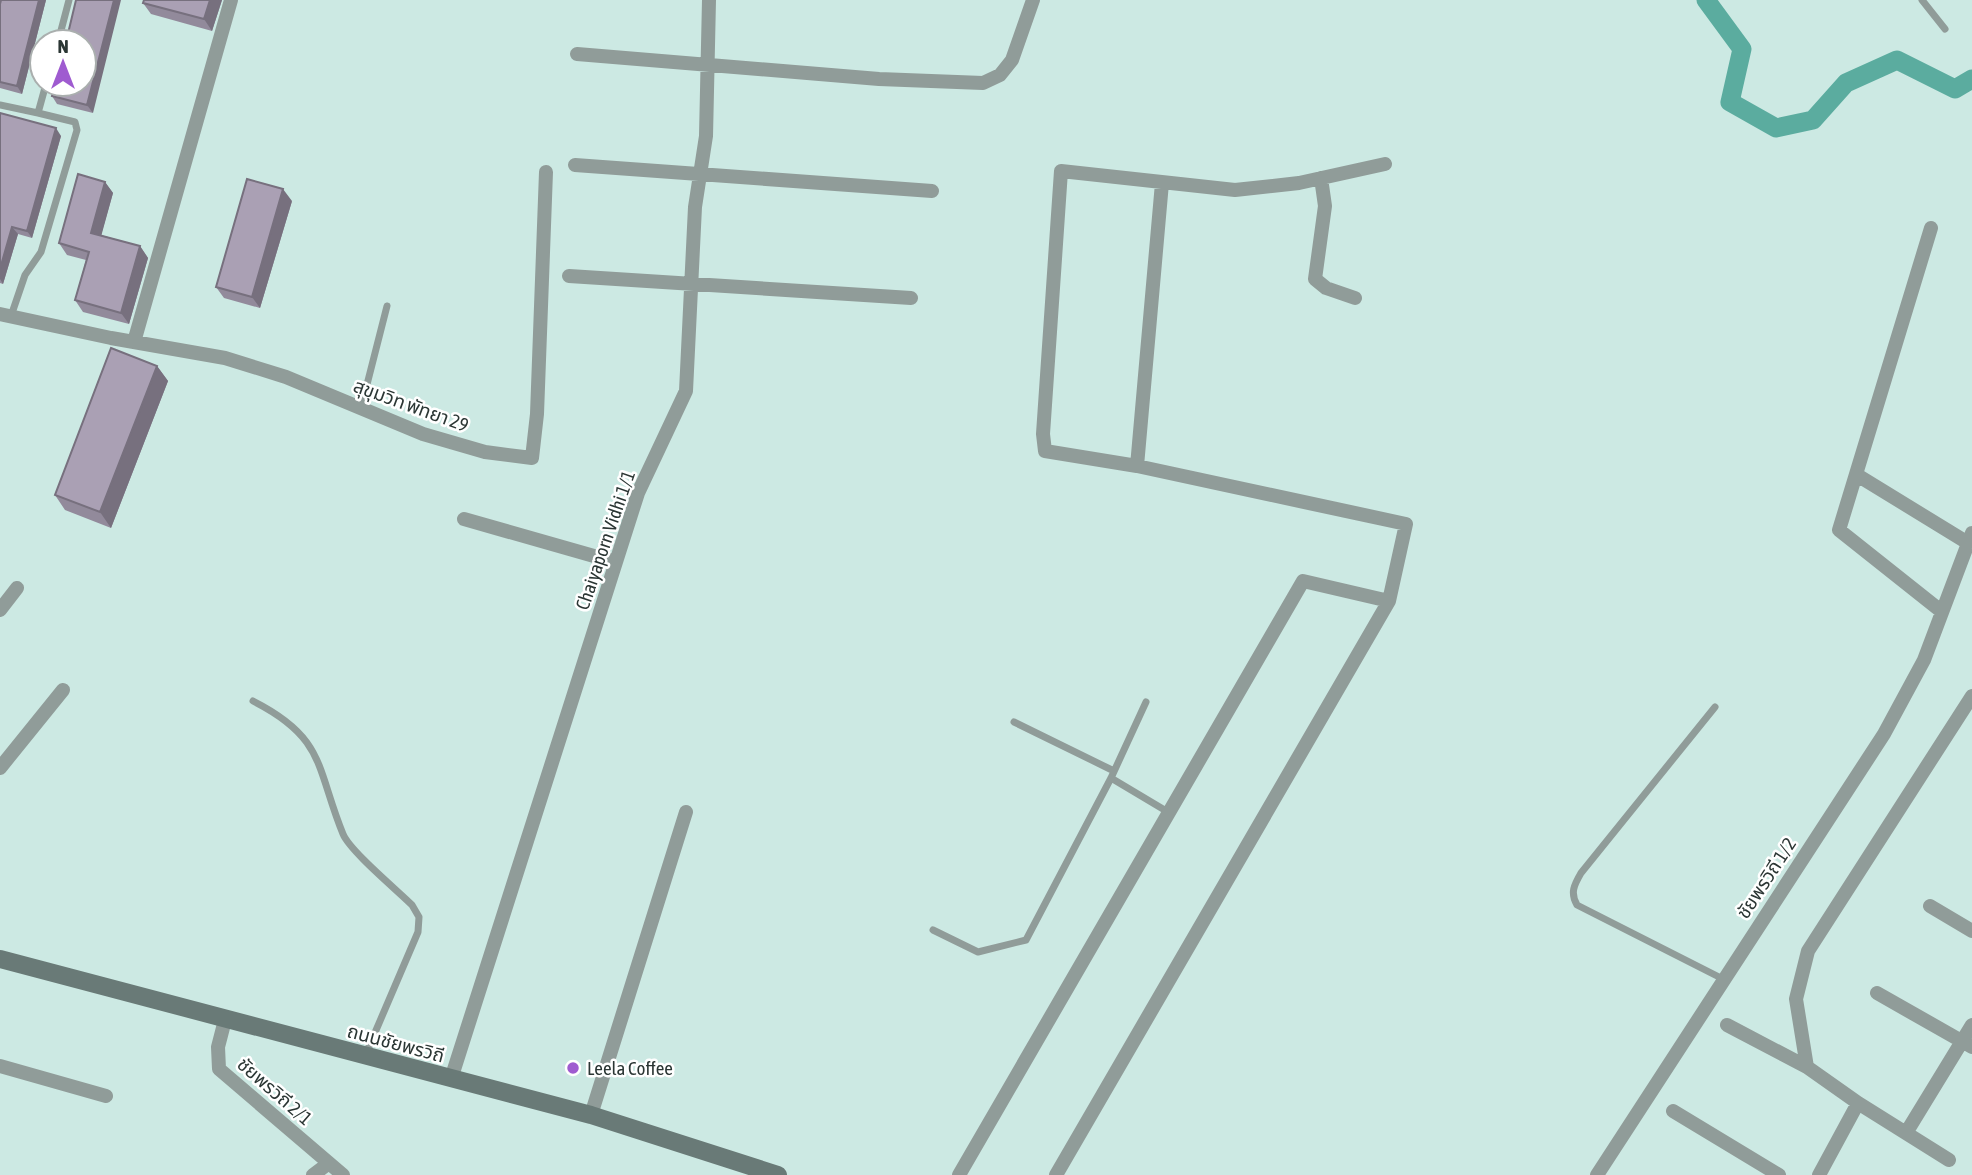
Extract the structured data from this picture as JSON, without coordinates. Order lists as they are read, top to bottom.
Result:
{
  "streets": {
    "main road": ["ถนนชัยพรวิถี"],
    "street": [
      "สุขุมวิท พัทยา 29",
      "Chaiyaporn Vidhi 1/1",
      "ชัยพรวิถี 1/2",
      "ชัยพรวิถี 2/1"
    ]
  },
  "crossings": [
    ["Chaiyaporn Vidhi 1/1", "ถนนชัยพรวิถี"],
    ["ถนนชัยพรวิถี", "ชัยพรวิถี 2/1"]
  ],
  "places": ["Leela Coffee"],
  "north": "top"
}
